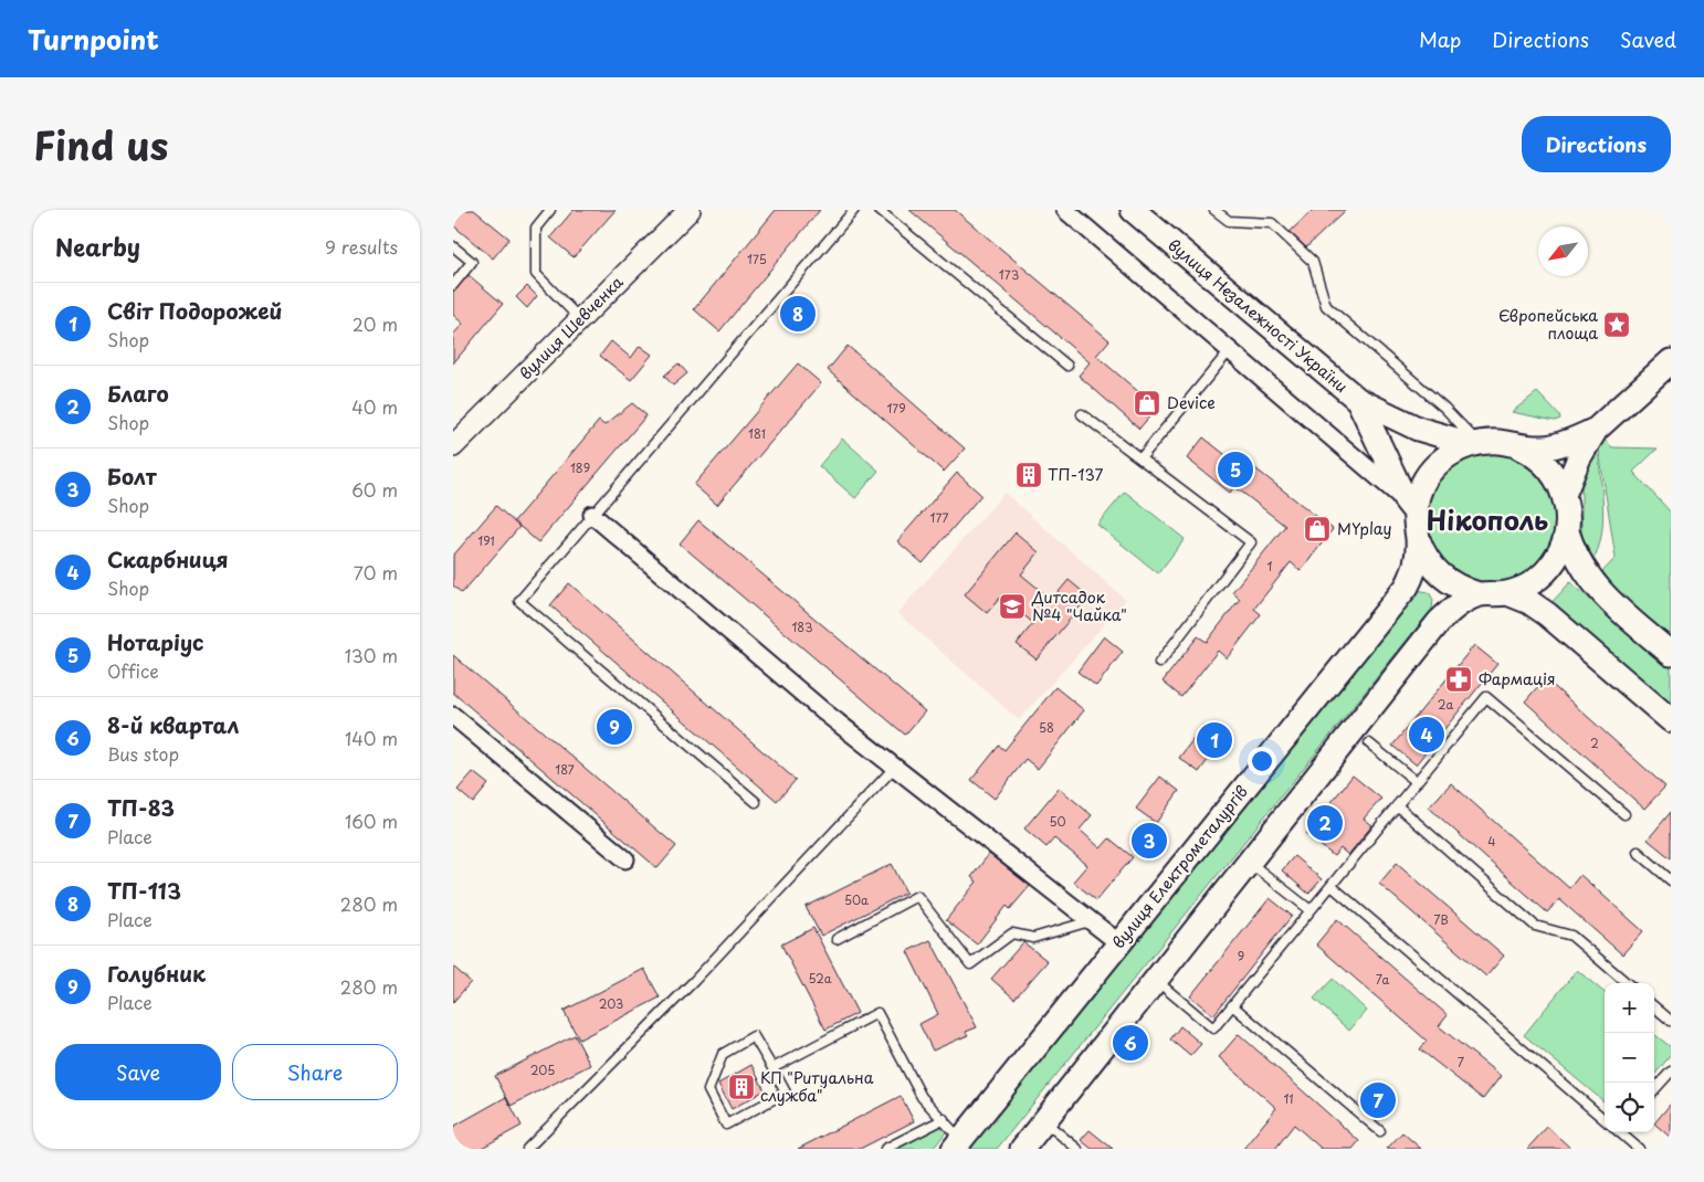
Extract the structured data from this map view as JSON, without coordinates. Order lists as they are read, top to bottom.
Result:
{
  "streets": {
    "main road": ["вулиця Незалежності України", "вулиця Електрометалургів"],
    "street": ["вулиця Шевченка"]
  },
  "districts": ["Нікополь"],
  "places": {
    "place": ["Європейська площа"],
    "shop": ["Device", "MYplay"],
    "building": ["ТП-137", "КП \"Ритуальна служба\""],
    "school or university": ["Дитсадок №4 \"Чайка\""],
    "pharmacy": ["Фармація"]
  },
  "house_numbers": [
    "175",
    "173",
    "179",
    "181",
    "189",
    "177",
    "191",
    "1",
    "183",
    "2а",
    "58",
    "2",
    "187",
    "50",
    "4",
    "50а",
    "7В",
    "9",
    "52а",
    "7а",
    "203",
    "7",
    "205",
    "11"
  ],
  "north": "bottom left",
  "page": {
    "header": "Turnpoint",
    "nav": ["Map", "Directions", "Saved"],
    "title": "Find us",
    "buttons": [
      "Directions",
      ["Save", "Share"]
    ],
    "heading": ["Nearby", "9 results"],
    "list": [
      {
        "mark": "1",
        "name": "Світ Подорожей",
        "note": "Shop",
        "value": "20 m"
      },
      {
        "mark": "2",
        "name": "Благо",
        "note": "Shop",
        "value": "40 m"
      },
      {
        "mark": "3",
        "name": "Болт",
        "note": "Shop",
        "value": "60 m"
      },
      {
        "mark": "4",
        "name": "Скарбниця",
        "note": "Shop",
        "value": "70 m"
      },
      {
        "mark": "5",
        "name": "Нотаріус",
        "note": "Office",
        "value": "130 m"
      },
      {
        "mark": "6",
        "name": "8-й квартал",
        "note": "Bus stop",
        "value": "140 m"
      },
      {
        "mark": "7",
        "name": "ТП-83",
        "note": "Place",
        "value": "160 m"
      },
      {
        "mark": "8",
        "name": "ТП-113",
        "note": "Place",
        "value": "280 m"
      },
      {
        "mark": "9",
        "name": "Голубник",
        "note": "Place",
        "value": "280 m"
      }
    ],
    "pins": [
      "8",
      "5",
      "9",
      "4",
      "1",
      "2",
      "3",
      "6",
      "7"
    ],
    "map_buttons": ["+", "−"]
  }
}
